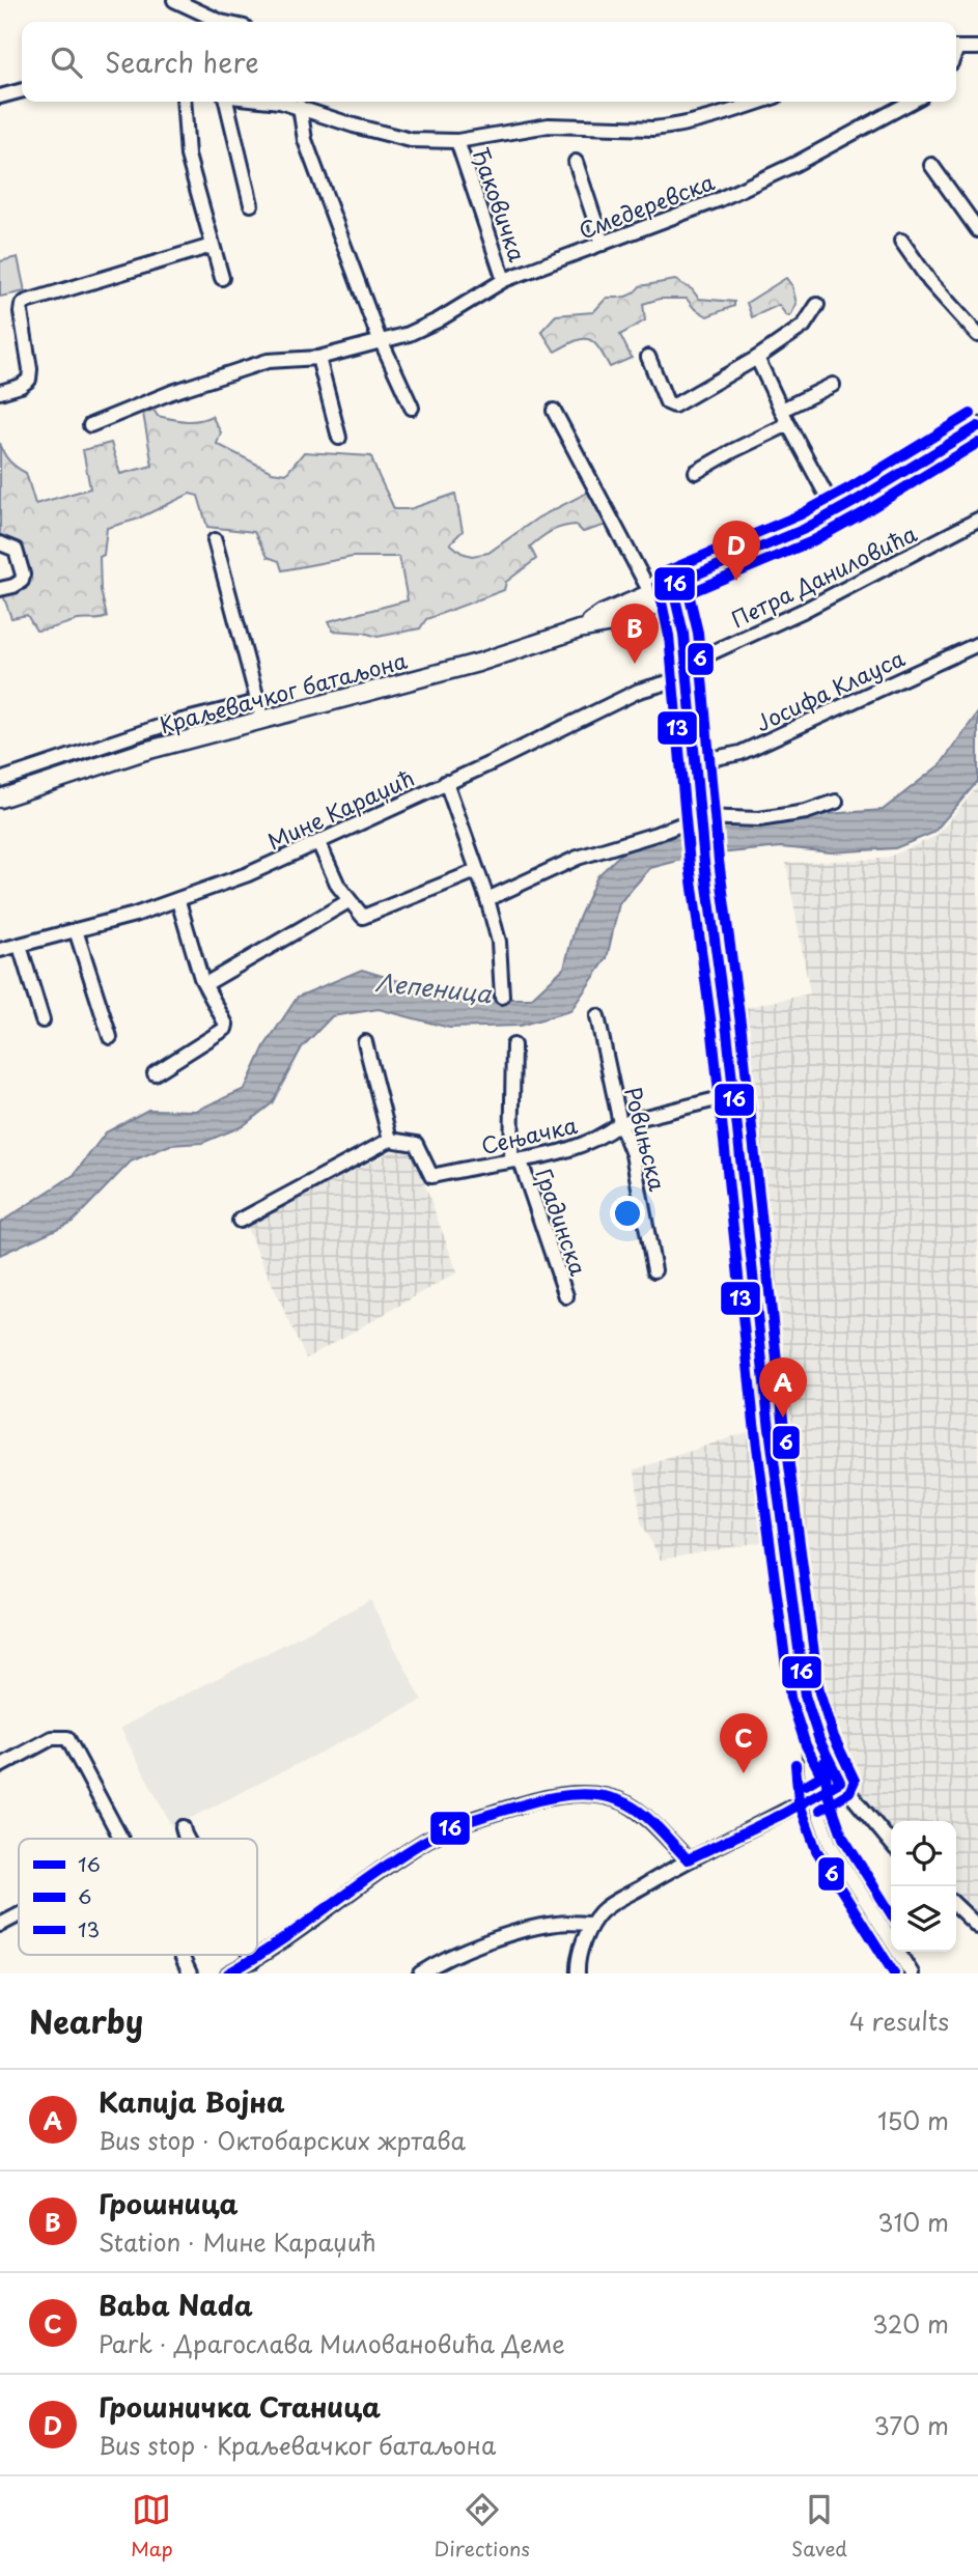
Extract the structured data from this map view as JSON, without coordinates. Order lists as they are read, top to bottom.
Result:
{
  "streets": {
    "main road": ["Краљевачког батаљона"],
    "street": [
      "Ђаковичка",
      "Смедеревска",
      "Петра Даниловића",
      "Јосифа Клауса",
      "Мине Караџић",
      "Сењачка",
      "Ровињска",
      "Градинска"
    ]
  },
  "crossings": [
    ["Ђаковичка", "Смедеревска"],
    ["Петра Даниловића", "Мине Караџић"],
    ["Сењачка", "Ровињска"],
    ["Сењачка", "Градинска"]
  ],
  "water": ["Лепеница"],
  "lines": ["transit line 13", "transit line 16", "transit line 6"],
  "legend": ["16", "6", "13"],
  "page": {
    "search": "Search here",
    "pins": [
      "D",
      "B",
      "A",
      "C"
    ],
    "heading": ["Nearby", "4 results"],
    "list": [
      {
        "mark": "A",
        "name": "Капија Војна",
        "note": "Bus stop · Октобарских жртава",
        "value": "150 m"
      },
      {
        "mark": "B",
        "name": "Грошница",
        "note": "Station · Мине Караџић",
        "value": "310 m"
      },
      {
        "mark": "C",
        "name": "Baba Nada",
        "note": "Park · Драгослава Миловановића Деме",
        "value": "320 m"
      },
      {
        "mark": "D",
        "name": "Грошничка Станица",
        "note": "Bus stop · Краљевачког батаљона",
        "value": "370 m"
      }
    ],
    "nav": ["Map", "Directions", "Saved"]
  }
}
